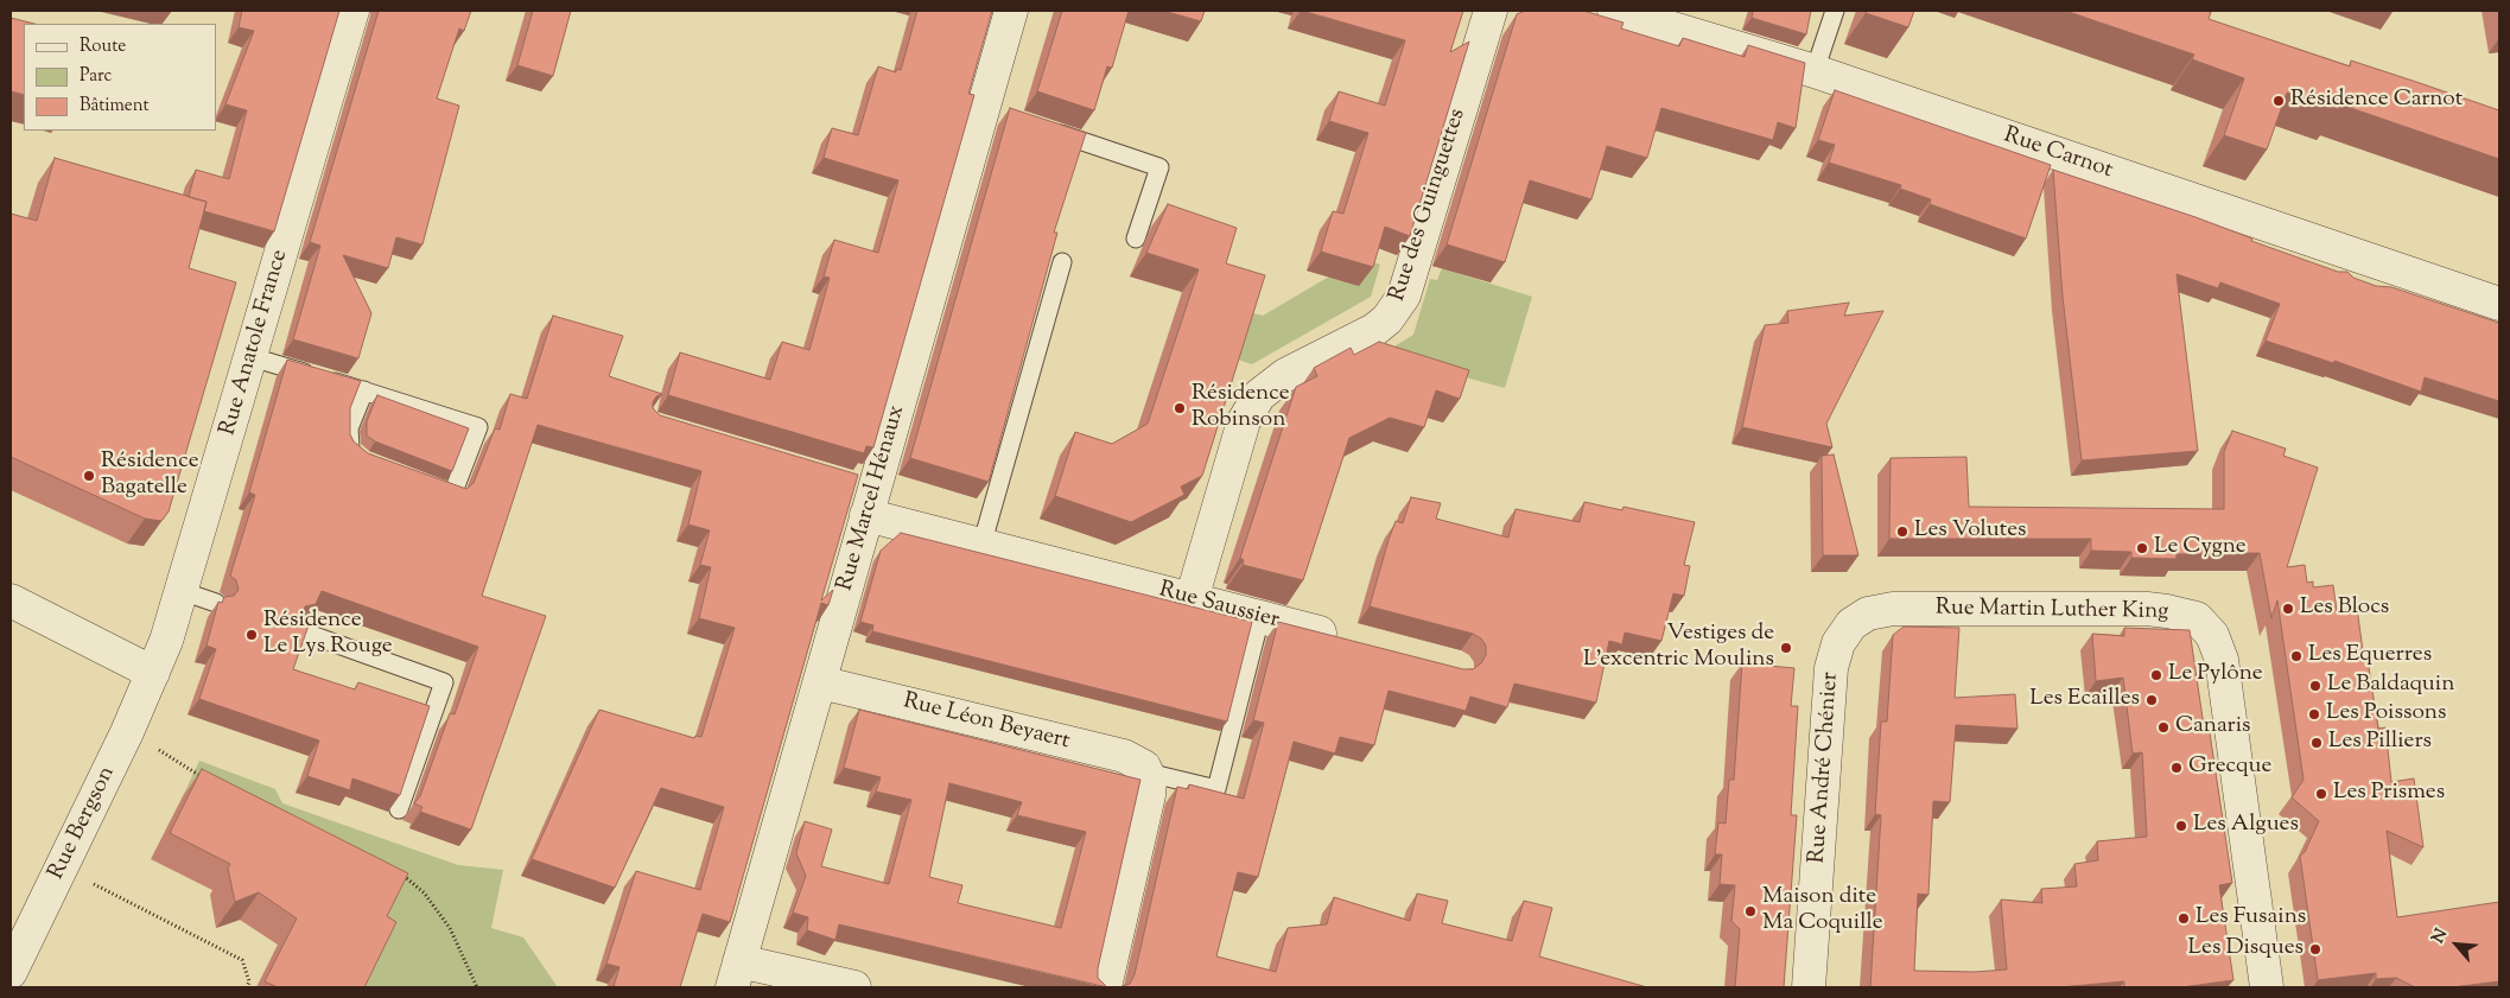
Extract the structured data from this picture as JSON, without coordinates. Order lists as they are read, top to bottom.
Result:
{
  "streets": {
    "street": [
      "Rue Carnot",
      "Rue des Guinguettes",
      "Rue Anatole France",
      "Rue Marcel Hénaux",
      "Rue Saussier",
      "Rue Martin Luther King",
      "Rue Léon Beyaert",
      "Rue André Chénier",
      "Rue Bergson"
    ]
  },
  "crossings": [
    ["Rue des Guinguettes", "Rue Saussier"],
    ["Rue Anatole France", "Rue Bergson"],
    ["Rue Marcel Hénaux", "Rue Saussier"],
    ["Rue Marcel Hénaux", "Rue Léon Beyaert"],
    ["Rue Saussier", "Rue Léon Beyaert"],
    ["Rue Martin Luther King", "Rue André Chénier"]
  ],
  "places": [
    "Résidence Carnot",
    "Résidence Robinson",
    "Résidence Bagatelle",
    "Les Volutes",
    "Le Cygne",
    "Les Blocs",
    "Résidence Le Lys Rouge",
    "Vestiges de L'excentric Moulins",
    "Les Equerres",
    "Le Pylône",
    "Le Baldaquin",
    "Les Ecailles",
    "Les Poissons",
    "Canaris",
    "Les Pilliers",
    "Grecque",
    "Les Prismes",
    "Les Algues",
    "Maison dite Ma Coquille",
    "Les Fusains",
    "Les Disques"
  ],
  "legend": ["Route", "Parc", "Bâtiment"],
  "north": "top left"
}
